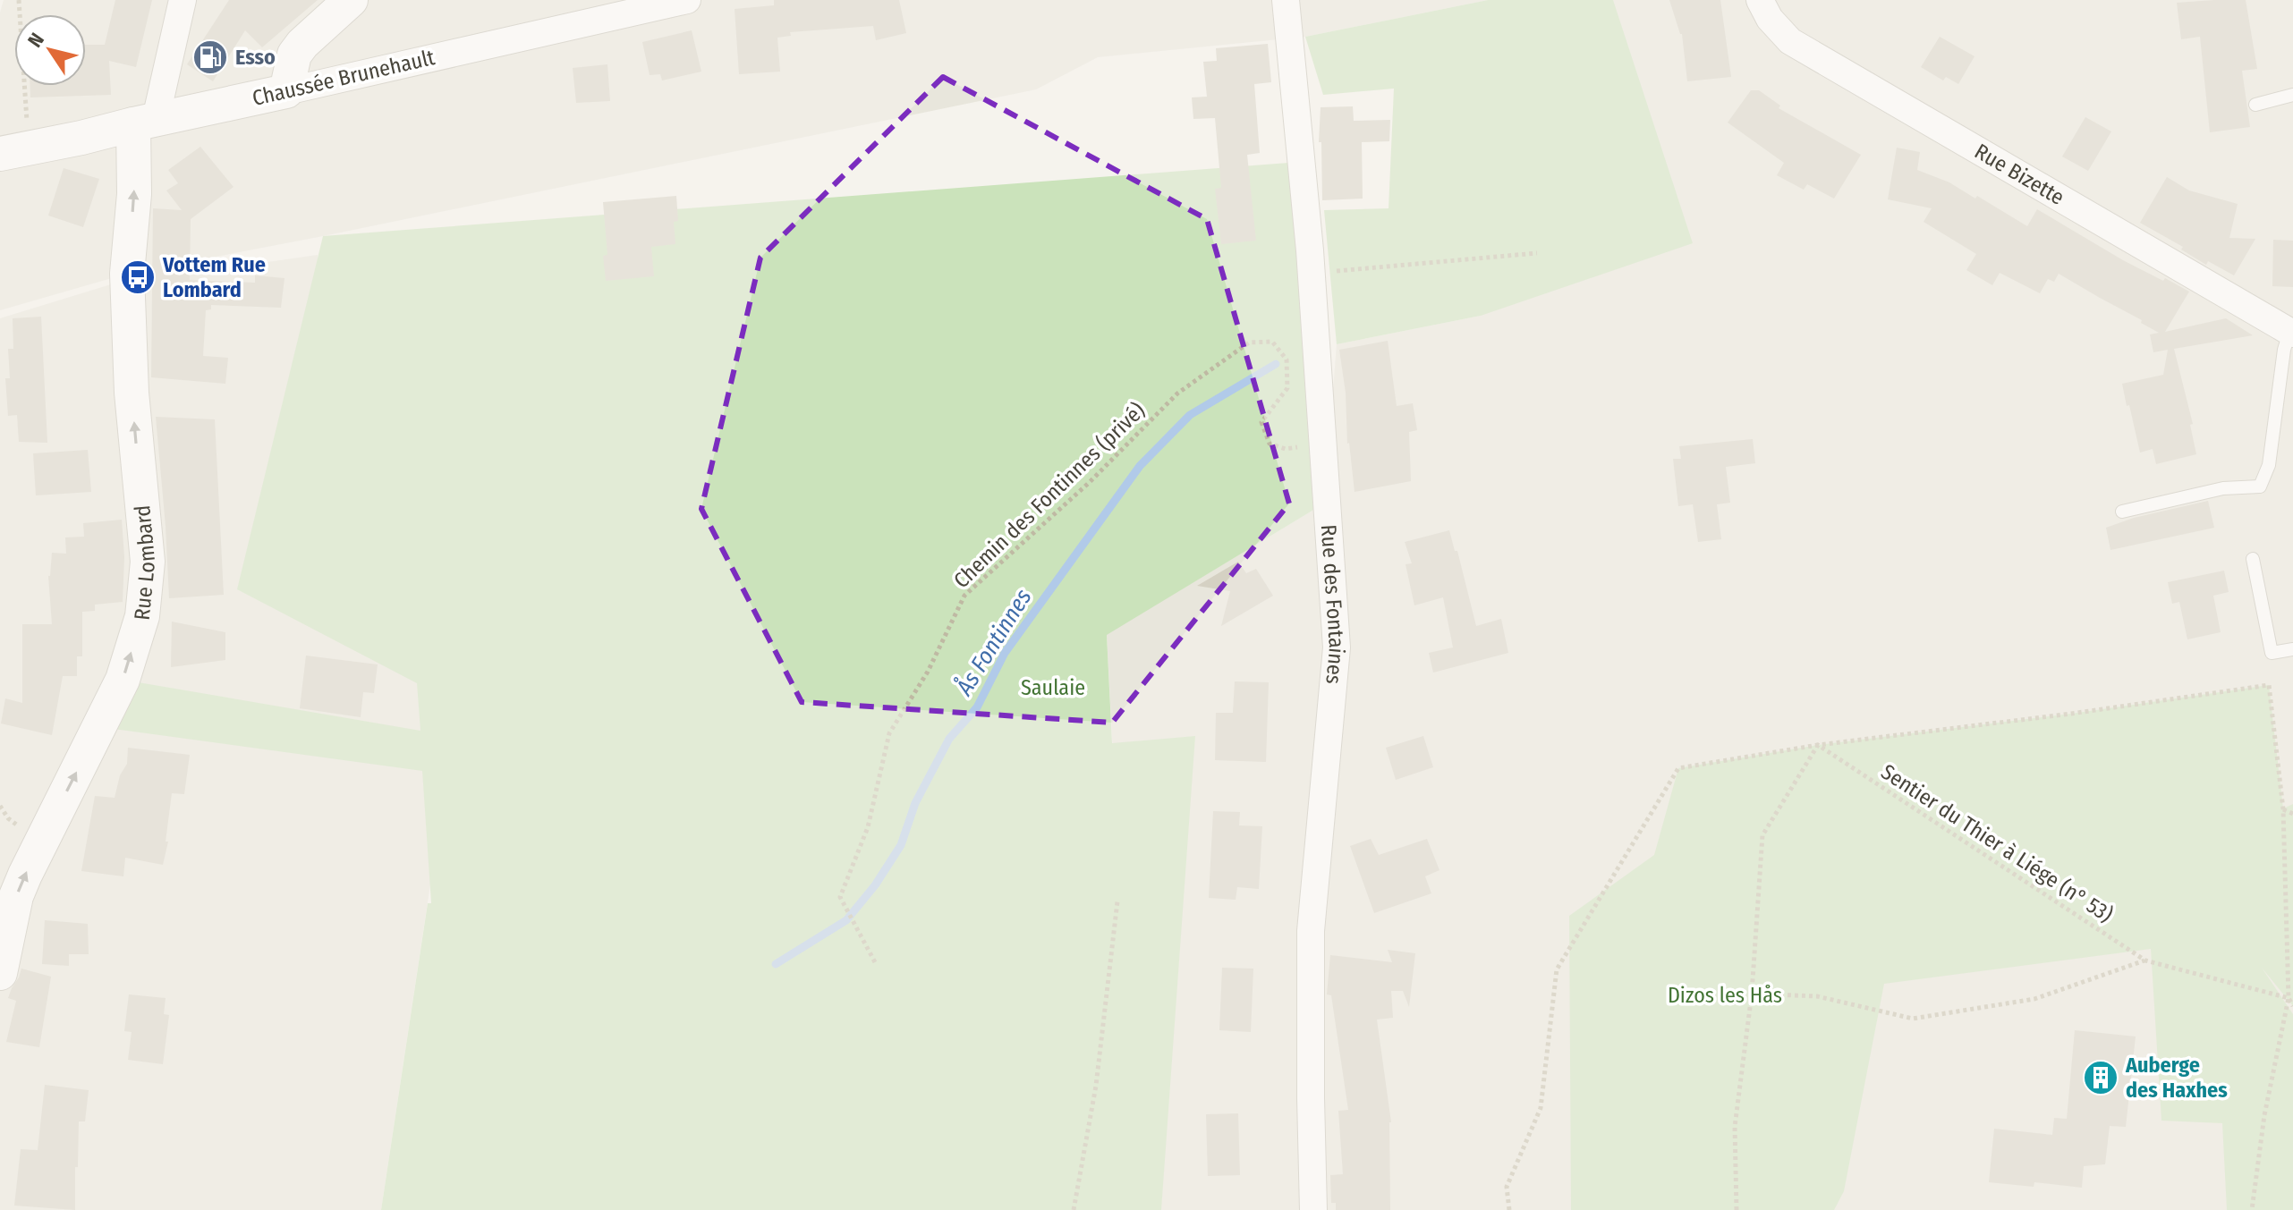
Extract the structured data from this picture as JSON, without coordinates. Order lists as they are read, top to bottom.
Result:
{
  "streets": {
    "street": [
      "Chaussée Brunehault",
      "Rue Bizette",
      "Rue Lombard",
      "Rue des Fontaines"
    ],
    "path": ["Chemin des Fontinnes (privé)", "Sentier du Thier à Liége (n° 53)"]
  },
  "crossings": [
    ["Chaussée Brunehault", "Rue Lombard"],
    ["Chemin des Fontinnes (privé)", "Rue des Fontaines"]
  ],
  "one_way": ["Rue Lombard"],
  "water": ["Ås Fontinnes"],
  "parks": ["Saulaie", "Dizos les Hås"],
  "places": {
    "fuel station": ["Esso"],
    "bus stop": ["Vottem Rue Lombard"],
    "building": ["Auberge des Haxhes"]
  },
  "north": "top left"
}
